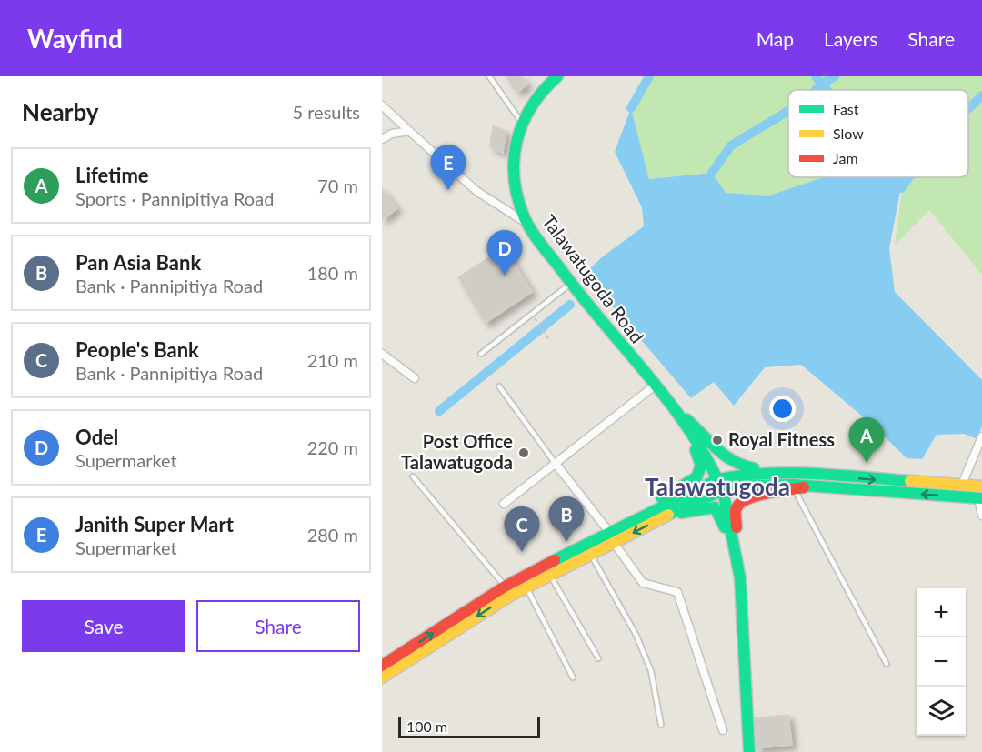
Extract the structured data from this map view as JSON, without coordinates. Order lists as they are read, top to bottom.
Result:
{
  "streets": {
    "main road": ["Talawatugoda Road"]
  },
  "districts": ["Talawatugoda"],
  "places": ["Royal Fitness", "Post Office Talawatugoda"],
  "legend": ["Fast", "Slow", "Jam"],
  "scale_bar": "100 m",
  "page": {
    "header": "Wayfind",
    "nav": ["Map", "Layers", "Share"],
    "heading": ["Nearby", "5 results"],
    "pins": [
      "E",
      "D",
      "A",
      "B",
      "C"
    ],
    "list": [
      {
        "mark": "A",
        "name": "Lifetime",
        "note": "Sports · Pannipitiya Road",
        "value": "70 m"
      },
      {
        "mark": "B",
        "name": "Pan Asia Bank",
        "note": "Bank · Pannipitiya Road",
        "value": "180 m"
      },
      {
        "mark": "C",
        "name": "People's Bank",
        "note": "Bank · Pannipitiya Road",
        "value": "210 m"
      },
      {
        "mark": "D",
        "name": "Odel",
        "note": "Supermarket",
        "value": "220 m"
      },
      {
        "mark": "E",
        "name": "Janith Super Mart",
        "note": "Supermarket",
        "value": "280 m"
      }
    ],
    "buttons": ["Save", "Share"],
    "map_buttons": ["+", "−"],
    "scale": "100 m"
  }
}
